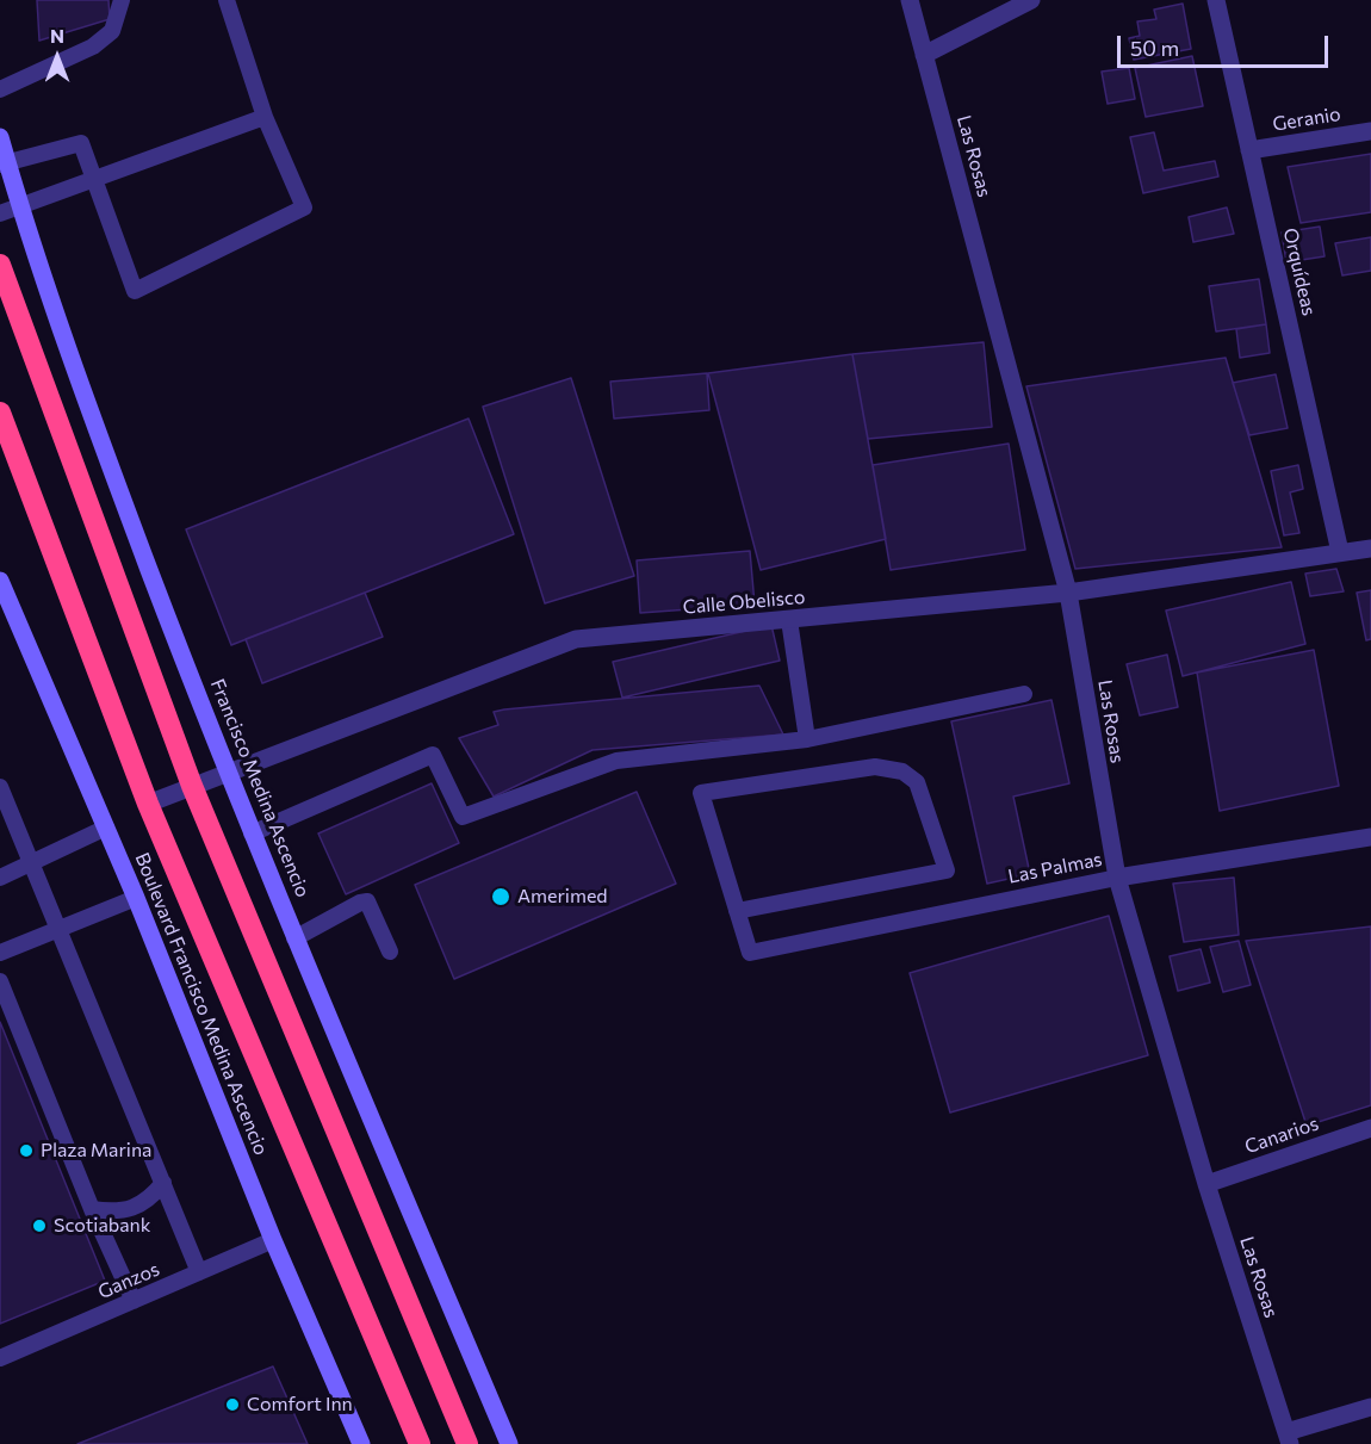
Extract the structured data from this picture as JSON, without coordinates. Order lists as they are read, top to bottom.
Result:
{
  "streets": {
    "main road": ["Francisco Medina Ascencio", "Boulevard Francisco Medina Ascencio"],
    "street": [
      "Geranio",
      "Las Rosas",
      "Orquídeas",
      "Calle Obelisco",
      "Las Palmas",
      "Canarios"
    ],
    "lane": ["Ganzos"]
  },
  "crossings": [
    ["Geranio", "Orquídeas"],
    ["Las Rosas", "Calle Obelisco"],
    ["Las Rosas", "Las Palmas"],
    ["Las Rosas", "Canarios"],
    ["Orquídeas", "Calle Obelisco"],
    ["Calle Obelisco", "Francisco Medina Ascencio"],
    ["Boulevard Francisco Medina Ascencio", "Ganzos"]
  ],
  "places": [
    "Amerimed",
    "Plaza Marina",
    "Scotiabank",
    "Comfort Inn"
  ],
  "scale_bar": "50 m",
  "north": "top"
}
